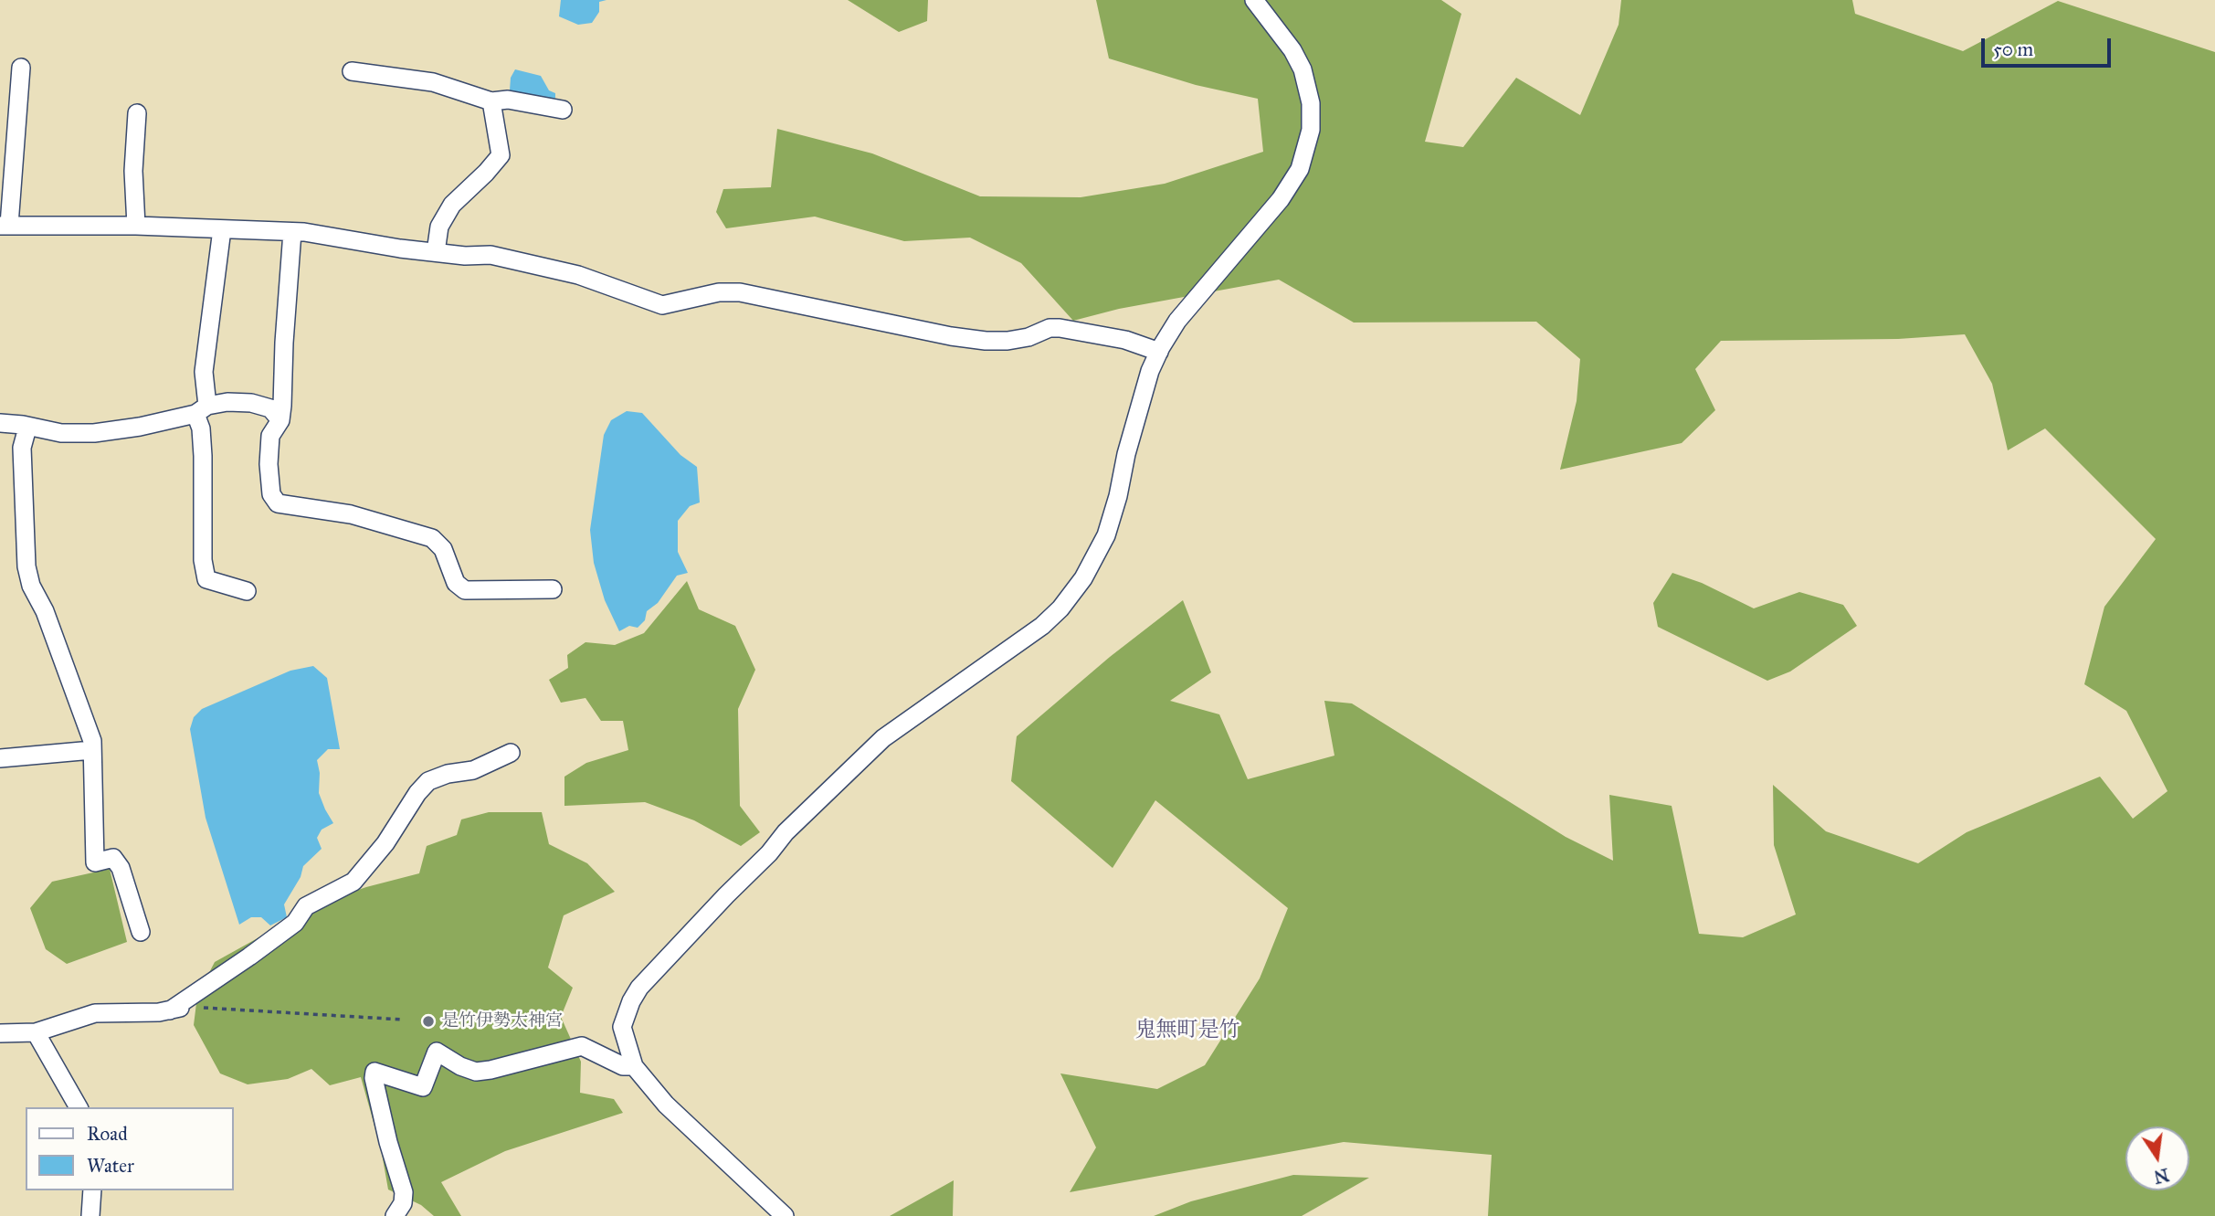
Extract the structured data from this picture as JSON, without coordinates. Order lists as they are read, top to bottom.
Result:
{
  "districts": ["鬼無町是竹"],
  "places": ["是竹伊勢太神宮"],
  "legend": ["Road", "Water"],
  "scale_bar": "50 m",
  "north": "bottom"
}
